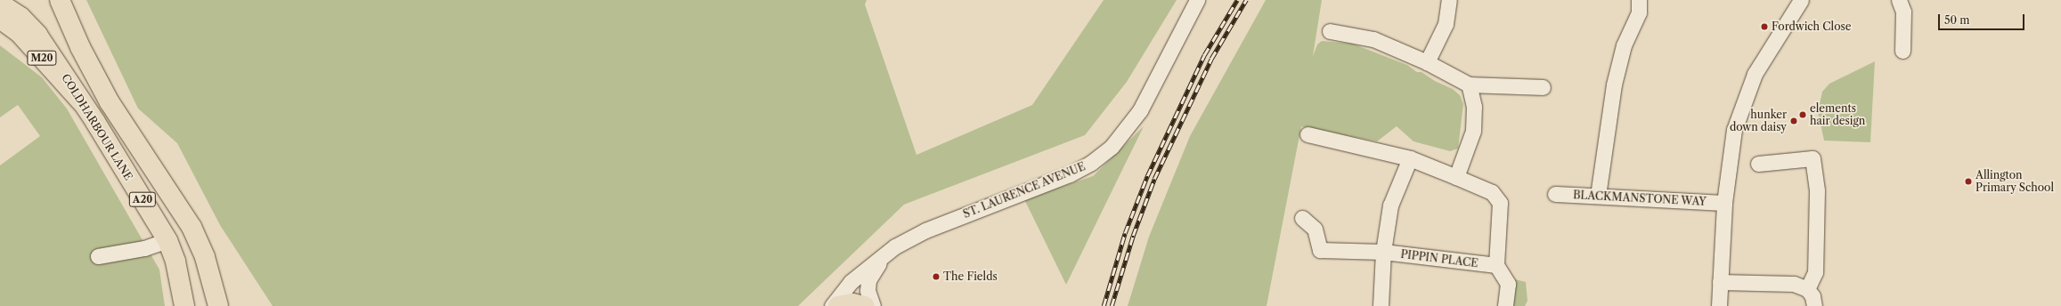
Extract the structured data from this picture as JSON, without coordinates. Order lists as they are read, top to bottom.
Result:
{
  "streets": {
    "main road": ["M20", "COLDHARBOUR LANE", "A20"],
    "street": ["ST. LAURENCE AVENUE", "BLACKMANSTONE WAY", "PIPPIN PLACE"]
  },
  "crossings": [
    ["M20", "COLDHARBOUR LANE"]
  ],
  "places": [
    "Fordwich Close",
    "elements hair design",
    "hunker down daisy",
    "Allington Primary School",
    "The Fields"
  ],
  "scale_bar": "50 m"
}
